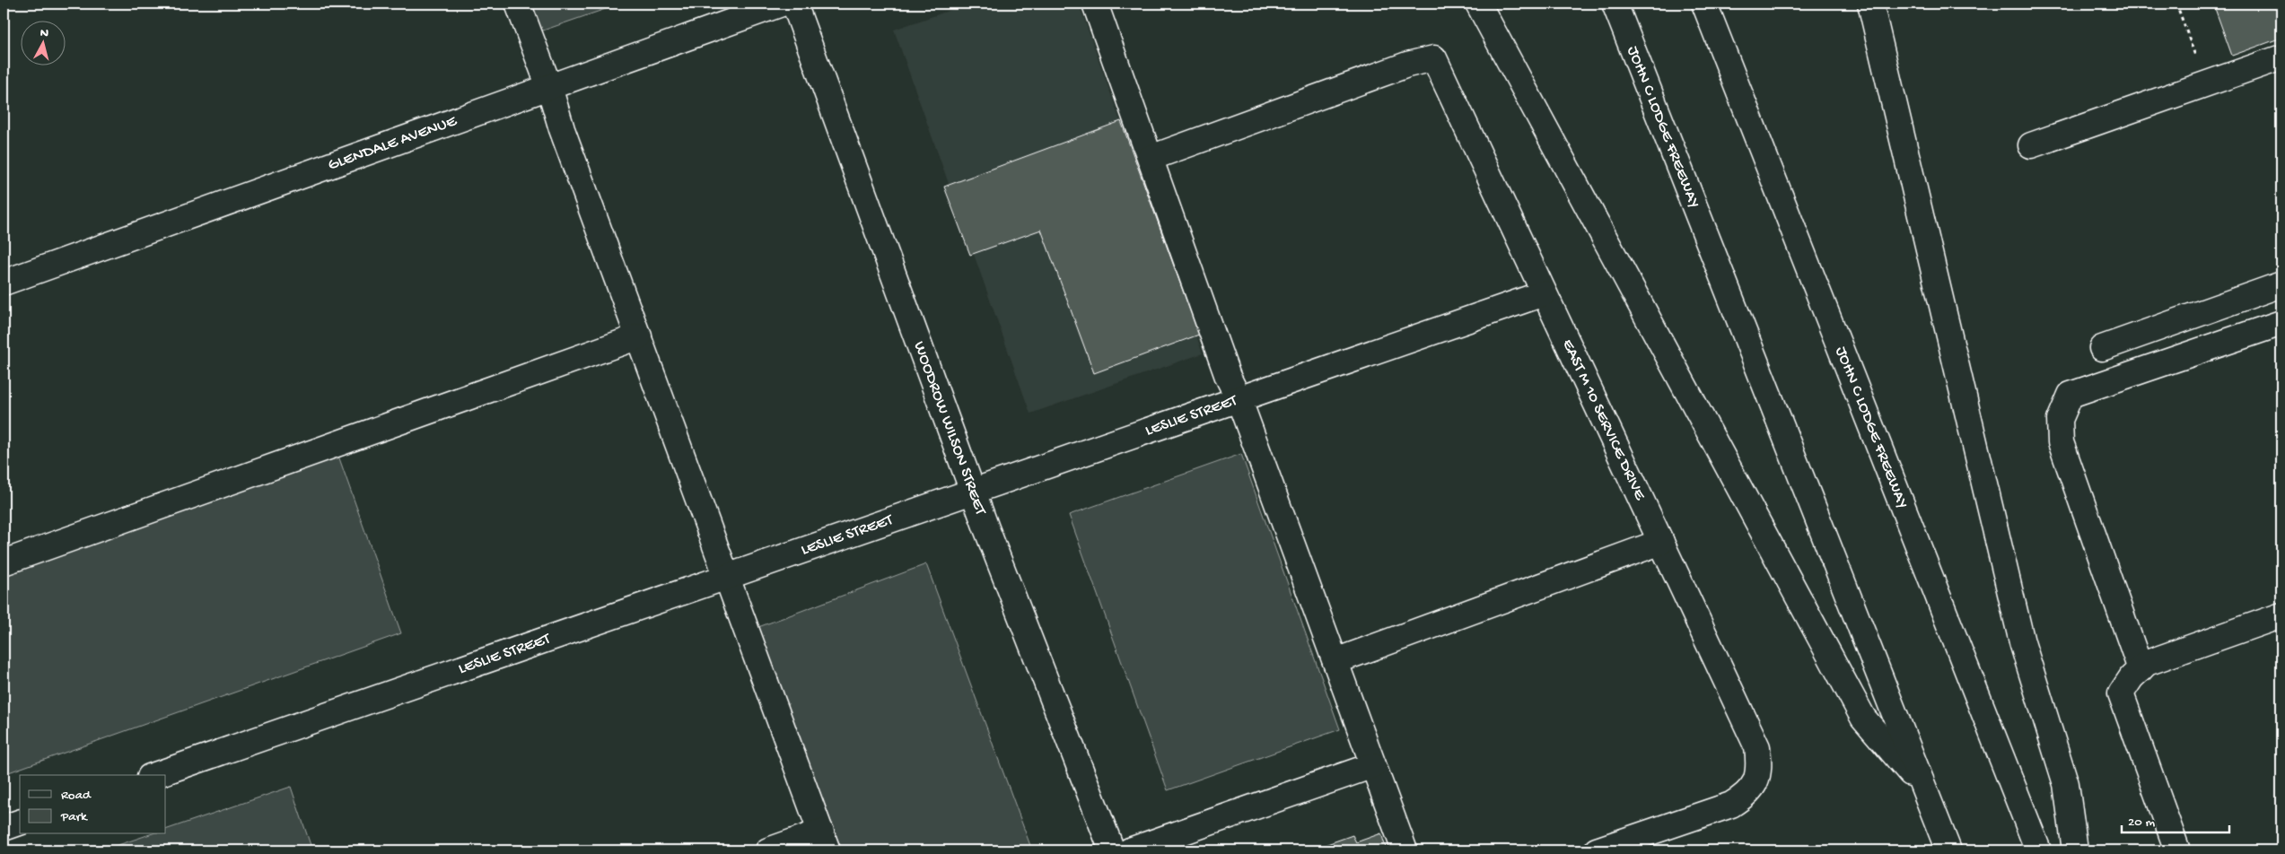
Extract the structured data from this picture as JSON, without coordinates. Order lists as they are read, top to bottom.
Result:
{
  "streets": {
    "main road": [
      "JOHN C LODGE FREEWAY",
      "GLENDALE AVENUE",
      "LESLIE STREET",
      "EAST M 10 SERVICE DRIVE",
      "WOODROW WILSON STREET"
    ]
  },
  "crossings": [
    ["LESLIE STREET", "EAST M 10 SERVICE DRIVE"],
    ["LESLIE STREET", "WOODROW WILSON STREET"]
  ],
  "legend": ["Road", "Park"],
  "scale_bar": "20 m",
  "north": "top"
}
